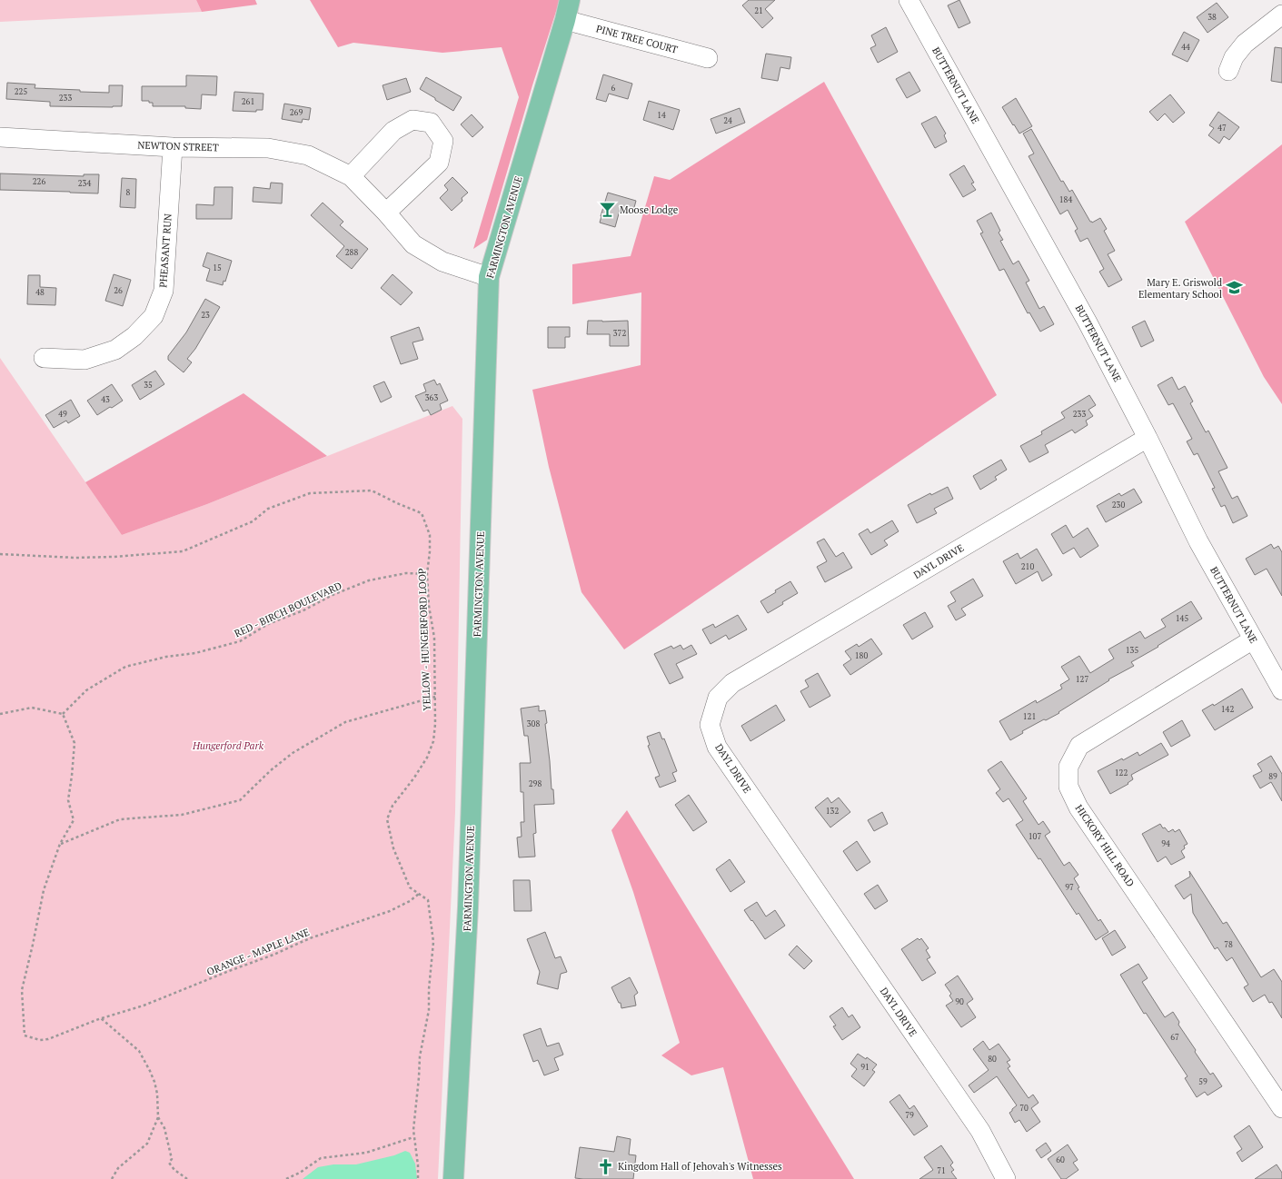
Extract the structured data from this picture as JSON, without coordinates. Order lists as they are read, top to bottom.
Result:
{
  "streets": {
    "main road": ["FARMINGTON AVENUE"],
    "street": [
      "PINE TREE COURT",
      "BUTTERNUT LANE",
      "NEWTON STREET",
      "PHEASANT RUN",
      "DAYL DRIVE",
      "HICKORY HILL ROAD"
    ],
    "path": ["RED - BIRCH BOULEVARD", "YELLOW - HUNGERFORD LOOP", "ORANGE - MAPLE LANE"]
  },
  "crossings": [
    ["PINE TREE COURT", "FARMINGTON AVENUE"],
    ["BUTTERNUT LANE", "DAYL DRIVE"],
    ["BUTTERNUT LANE", "HICKORY HILL ROAD"],
    ["NEWTON STREET", "FARMINGTON AVENUE"],
    ["NEWTON STREET", "PHEASANT RUN"],
    ["RED - BIRCH BOULEVARD", "YELLOW - HUNGERFORD LOOP"],
    ["YELLOW - HUNGERFORD LOOP", "ORANGE - MAPLE LANE"]
  ],
  "parks": ["Hungerford Park"],
  "places": {
    "bar": ["Moose Lodge"],
    "school or university": ["Mary E. Griswold Elementary School"],
    "church": ["Kingdom Hall of Jehovah's Witnesses"]
  },
  "house_numbers": [
    "21",
    "38",
    "44",
    "6",
    "225",
    "233",
    "261",
    "269",
    "14",
    "24",
    "47",
    "226",
    "234",
    "8",
    "184",
    "288",
    "15",
    "26",
    "48",
    "23",
    "372",
    "35",
    "363",
    "43",
    "49",
    "233",
    "230",
    "210",
    "145",
    "135",
    "180",
    "127",
    "142",
    "121",
    "308",
    "122",
    "89",
    "298",
    "132",
    "107",
    "94",
    "97",
    "78",
    "90",
    "67",
    "80",
    "91",
    "59",
    "70",
    "79",
    "60",
    "71"
  ]
}
